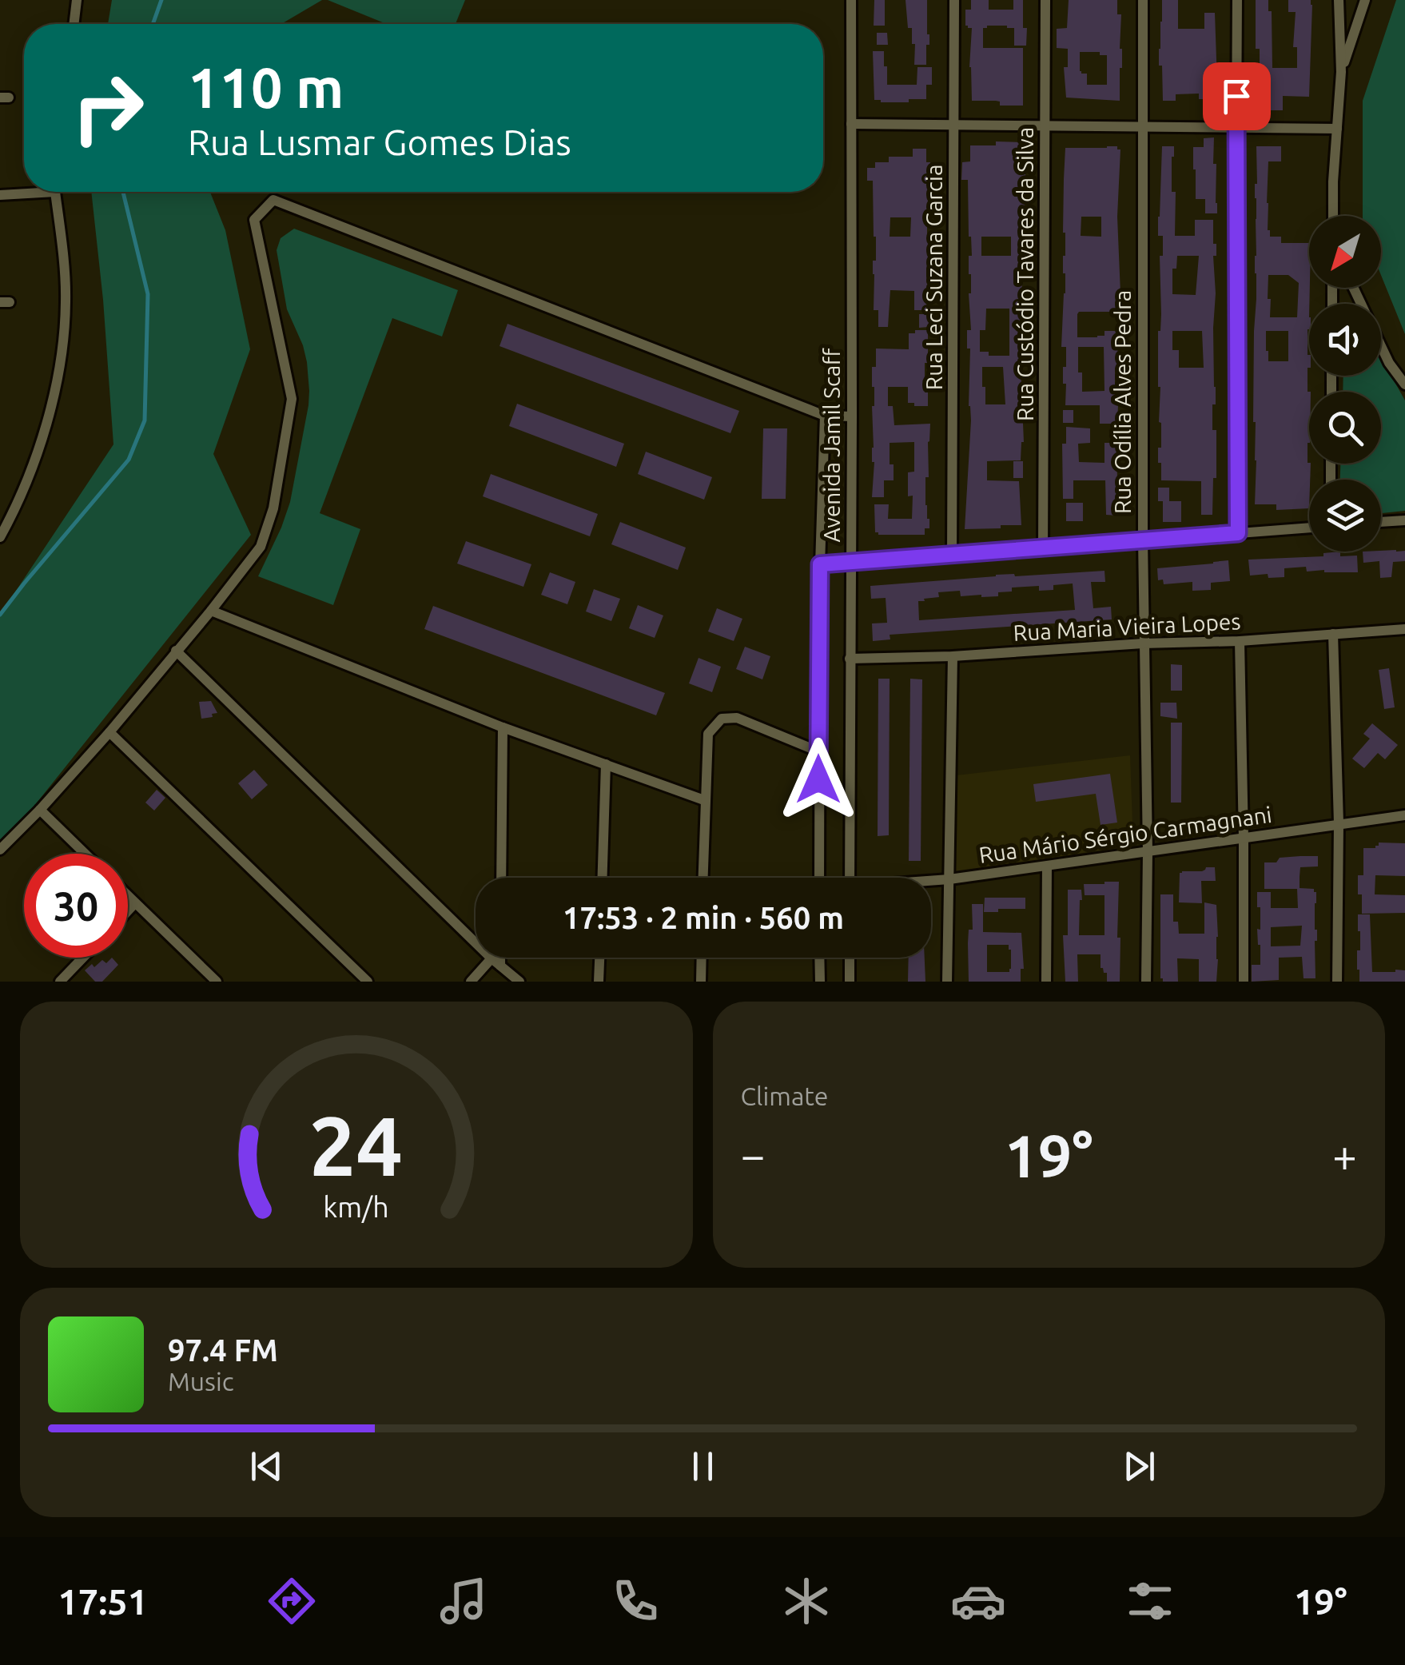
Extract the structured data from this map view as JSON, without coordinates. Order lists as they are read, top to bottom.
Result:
{
  "streets": {
    "street": [
      "Rua Custódio Tavares da Silva",
      "Rua Leci Suzana Garcia",
      "Rua Odília Alves Pedra",
      "Avenida Jamil Scaff",
      "Rua Maria Vieira Lopes",
      "Rua Mário Sérgio Carmagnani"
    ]
  },
  "crossings": [
    ["Rua Odília Alves Pedra", "Rua Maria Vieira Lopes"],
    ["Rua Odília Alves Pedra", "Rua Mário Sérgio Carmagnani"],
    ["Avenida Jamil Scaff", "Rua Maria Vieira Lopes"]
  ],
  "north": "bottom left",
  "page": {
    "turn": ["110 m", "Rua Lusmar Gomes Dias"],
    "limit": "30",
    "trip": "17:53 · 2 min · 560 m",
    "tile": "Climate",
    "heat": ["−", "19°", "+"],
    "song": ["97.4 FM", "Music"],
    "tabs": ["17:51", "19°"],
    "gauge": ["24", "km/h"]
  }
}
